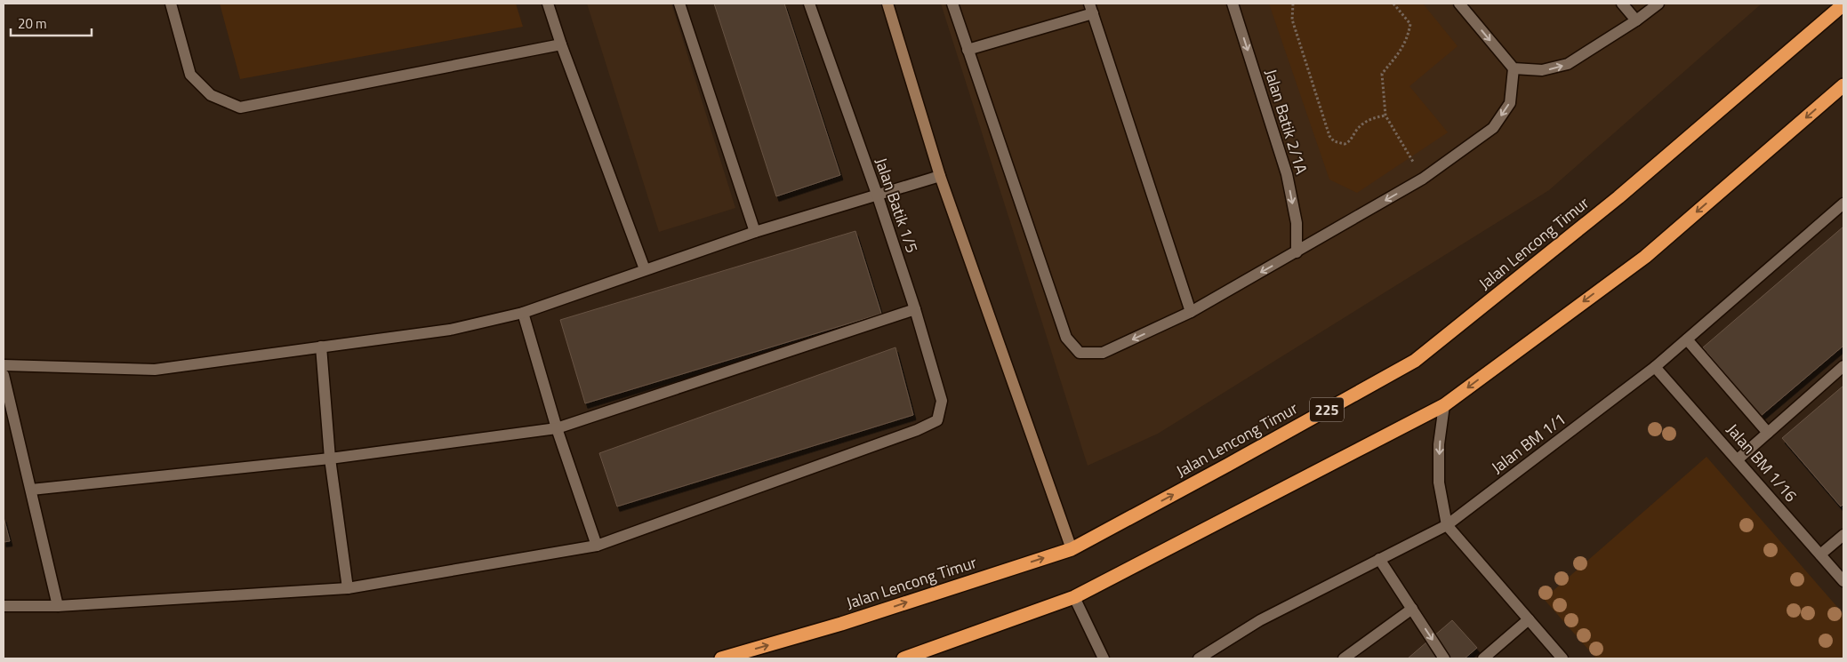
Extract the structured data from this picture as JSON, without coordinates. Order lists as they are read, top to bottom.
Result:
{
  "streets": {
    "highway": ["Jalan Lencong Timur", "225"],
    "street": [
      "Jalan Batik 2/1A",
      "Jalan Batik 1/5",
      "Jalan BM 1/1",
      "Jalan BM 1/16"
    ]
  },
  "crossings": [
    ["Jalan BM 1/1", "Jalan BM 1/16"]
  ],
  "one_way": ["Jalan Batik 2/1A"],
  "scale_bar": "20 m"
}
